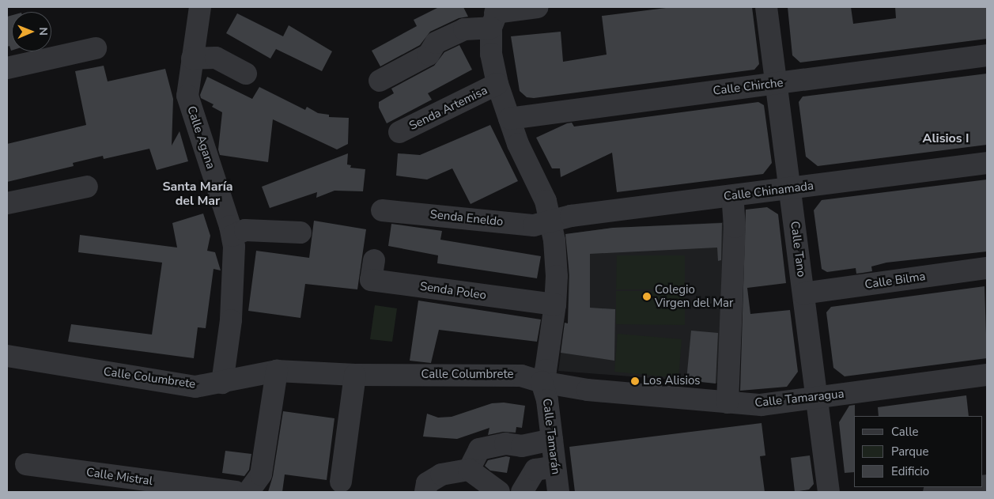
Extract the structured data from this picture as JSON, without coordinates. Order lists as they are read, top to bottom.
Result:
{
  "streets": {
    "street": [
      "Calle Chirche",
      "Senda Artemisa",
      "Calle Agana",
      "Calle Chinamada",
      "Senda Eneldo",
      "Calle Tano",
      "Calle Bilma",
      "Senda Poleo",
      "Calle Columbrete",
      "Calle Tamaragua",
      "Calle Tamarán",
      "Calle Mistral"
    ]
  },
  "crossings": [
    ["Calle Chirche", "Calle Tano"],
    ["Calle Agana", "Calle Columbrete"],
    ["Calle Chinamada", "Senda Eneldo"],
    ["Calle Chinamada", "Calle Tano"],
    ["Calle Tano", "Calle Bilma"],
    ["Calle Tano", "Calle Tamaragua"],
    ["Calle Columbrete", "Calle Tamaragua"],
    ["Calle Columbrete", "Calle Tamarán"],
    ["Calle Tamaragua", "Calle Tamarán"]
  ],
  "districts": ["Alisios I", "Santa María del Mar"],
  "places": ["Colegio Virgen del Mar", "Los Alisios"],
  "legend": ["Calle", "Parque", "Edificio"],
  "north": "right"
}
